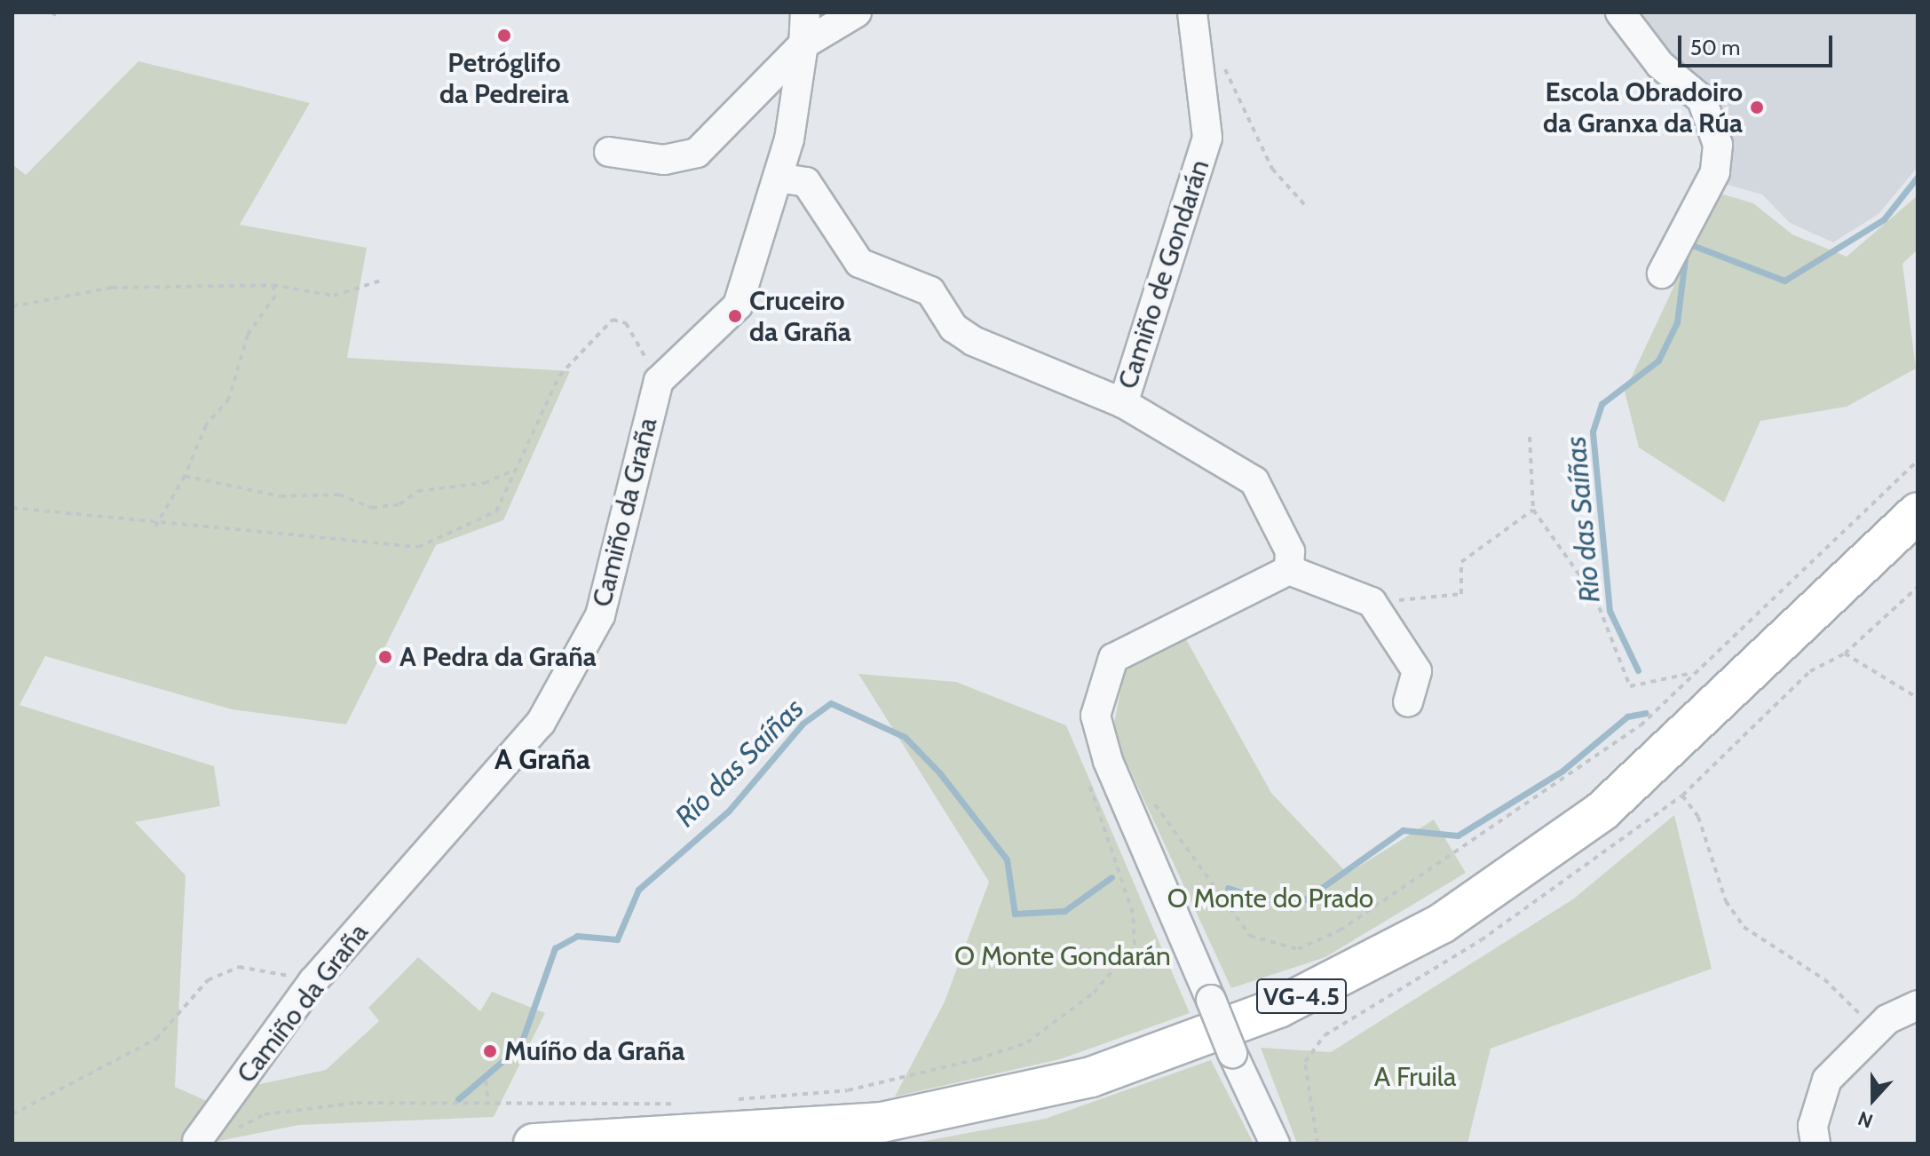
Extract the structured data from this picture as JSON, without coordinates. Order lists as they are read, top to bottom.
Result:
{
  "streets": {
    "highway": ["VG-4.5"],
    "street": ["Camiño de Gondarán", "Camiño da Graña"]
  },
  "districts": ["A Graña"],
  "water": ["Río das Saíñas"],
  "parks": ["O Monte do Prado", "O Monte Gondarán", "A Fruila"],
  "places": [
    "Petróglifo da Pedreira",
    "Escola Obradoiro da Granxa da Rúa",
    "Cruceiro da Graña",
    "A Pedra da Graña",
    "Muíño da Graña"
  ],
  "scale_bar": "50 m",
  "north": "bottom"
}
